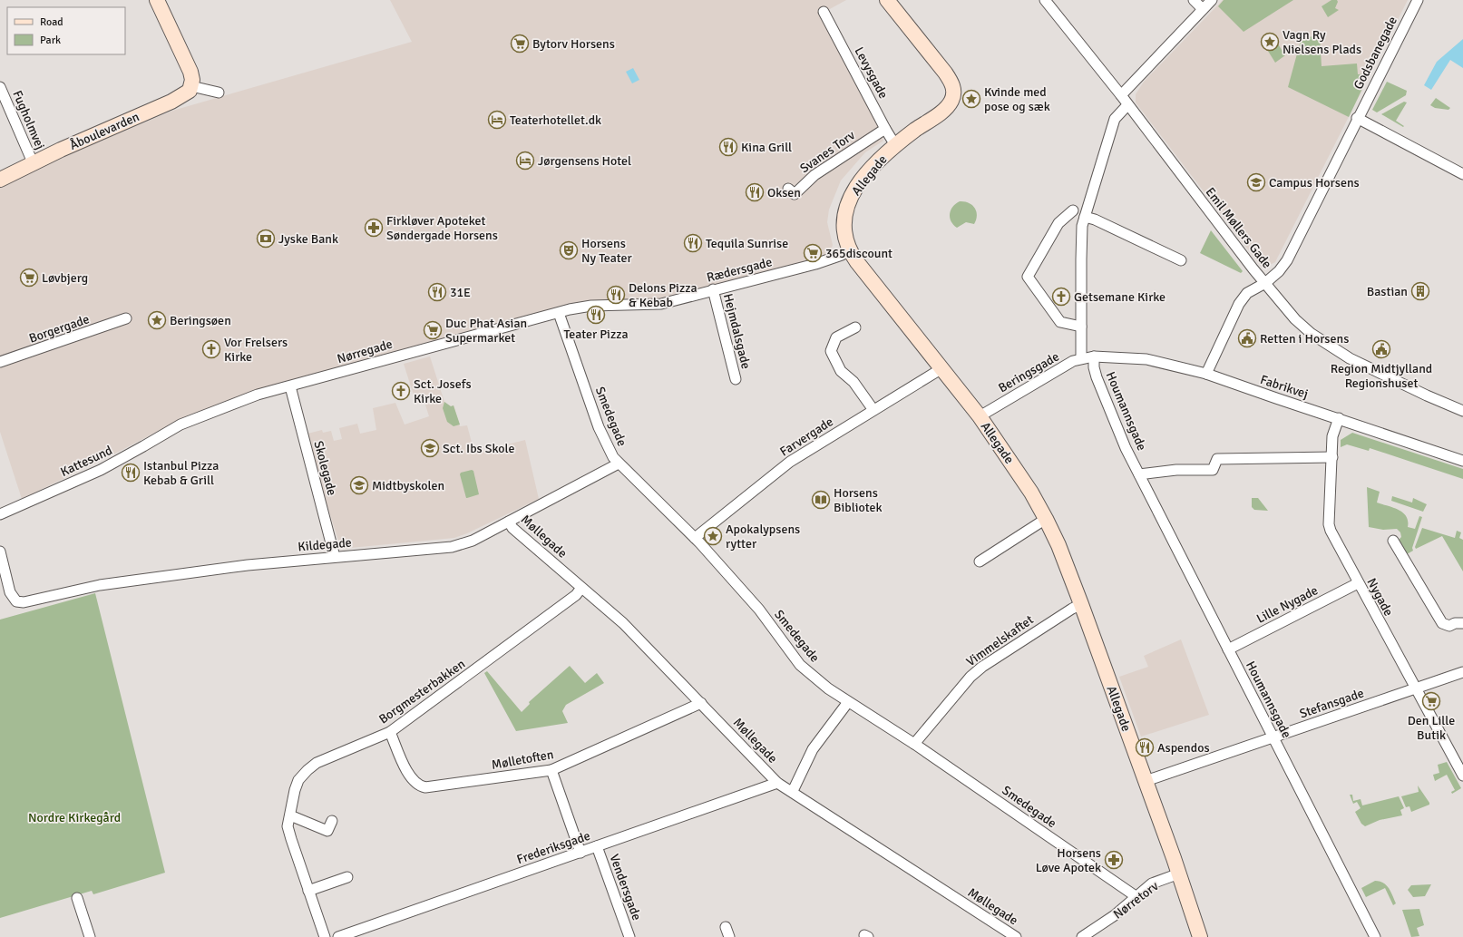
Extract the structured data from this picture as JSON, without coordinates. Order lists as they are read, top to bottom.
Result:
{
  "streets": {
    "street": [
      "Godsbanegade",
      "Levysgade",
      "Fugholmvej",
      "Åboulevarden",
      "Svanes Torv",
      "Allegade",
      "Emil Møllers Gade",
      "Rædersgade",
      "Borgergade",
      "Hejmdalsgade",
      "Nørregade",
      "Beringsgade",
      "Fabrikvej",
      "Houmannsgade",
      "Smedegade",
      "Farvergade",
      "Kattesund",
      "Skolegade",
      "Møllegade",
      "Kildegade",
      "Nygade",
      "Lille Nygade",
      "Vimmelskaftet",
      "Borgmesterbakken",
      "Stefansgade",
      "Mølletoften",
      "Frederiksgade",
      "Vendersgade",
      "Nørretorv"
    ]
  },
  "crossings": [
    ["Godsbanegade", "Emil Møllers Gade"],
    ["Godsbanegade", "Fabrikvej"],
    ["Levysgade", "Svanes Torv"],
    ["Levysgade", "Allegade"],
    ["Fugholmvej", "Åboulevarden"],
    ["Allegade", "Rædersgade"],
    ["Allegade", "Beringsgade"],
    ["Allegade", "Farvergade"],
    ["Allegade", "Vimmelskaftet"],
    ["Allegade", "Stefansgade"],
    ["Allegade", "Nørretorv"],
    ["Rædersgade", "Hejmdalsgade"],
    ["Rædersgade", "Nørregade"],
    ["Rædersgade", "Smedegade"],
    ["Nørregade", "Smedegade"],
    ["Nørregade", "Kattesund"],
    ["Nørregade", "Skolegade"],
    ["Beringsgade", "Fabrikvej"],
    ["Beringsgade", "Houmannsgade"],
    ["Fabrikvej", "Houmannsgade"],
    ["Fabrikvej", "Nygade"],
    ["Houmannsgade", "Lille Nygade"],
    ["Houmannsgade", "Stefansgade"],
    ["Smedegade", "Farvergade"],
    ["Smedegade", "Kildegade"],
    ["Smedegade", "Vimmelskaftet"],
    ["Smedegade", "Nørretorv"],
    ["Skolegade", "Kildegade"],
    ["Møllegade", "Kildegade"],
    ["Møllegade", "Borgmesterbakken"],
    ["Møllegade", "Mølletoften"],
    ["Møllegade", "Frederiksgade"],
    ["Nygade", "Lille Nygade"],
    ["Nygade", "Stefansgade"],
    ["Borgmesterbakken", "Mølletoften"],
    ["Frederiksgade", "Vendersgade"]
  ],
  "parks": ["Nordre Kirkegård"],
  "places": {
    "place": [
      "Vagn Ry Nielsens Plads",
      "Kvinde med pose og sæk",
      "Beringsøen",
      "Apokalypsens rytter"
    ],
    "supermarket": [
      "Bytorv Horsens",
      "365discount",
      "Løvbjerg",
      "Duc Phat Asian Supermarket",
      "Den Lille Butik"
    ],
    "hotel": ["Teaterhotellet.dk", "Jørgensens Hotel"],
    "restaurant": [
      "Kina Grill",
      "Oksen",
      "Tequila Sunrise",
      "31E",
      "Delons Pizza & Kebab",
      "Teater Pizza",
      "Istanbul Pizza Kebab & Grill",
      "Aspendos"
    ],
    "school or university": ["Campus Horsens", "Sct. Ibs Skole", "Midtbyskolen"],
    "pharmacy": ["Firkløver Apoteket Søndergade Horsens", "Horsens Løve Apotek"],
    "bank": ["Jyske Bank"],
    "theatre": ["Horsens Ny Teater"],
    "building": ["Bastian"],
    "church": ["Getsemane Kirke", "Vor Frelsers Kirke", "Sct. Josefs Kirke"],
    "public building": ["Retten i Horsens", "Region Midtjylland Regionshuset"],
    "library": ["Horsens Bibliotek"]
  },
  "legend": ["Road", "Park"]
}
